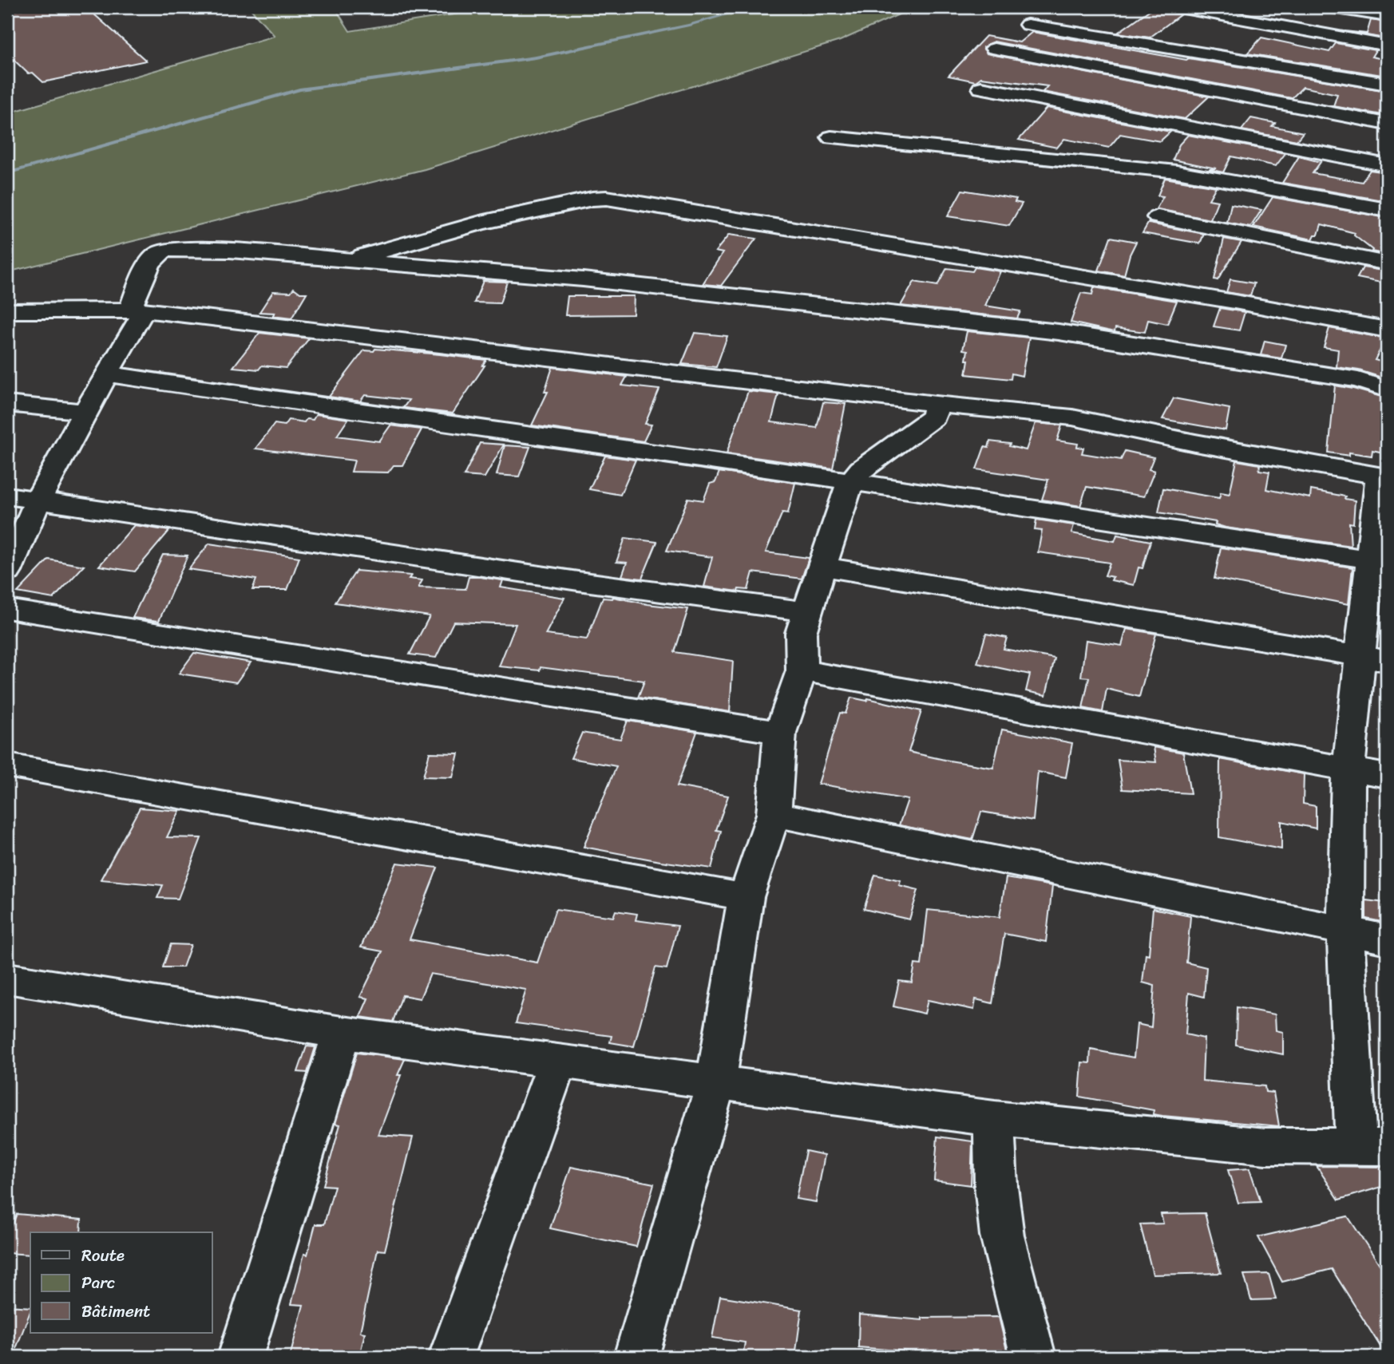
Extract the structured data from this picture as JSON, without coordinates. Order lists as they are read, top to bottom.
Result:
{
  "legend": ["Route", "Parc", "Bâtiment"]
}
